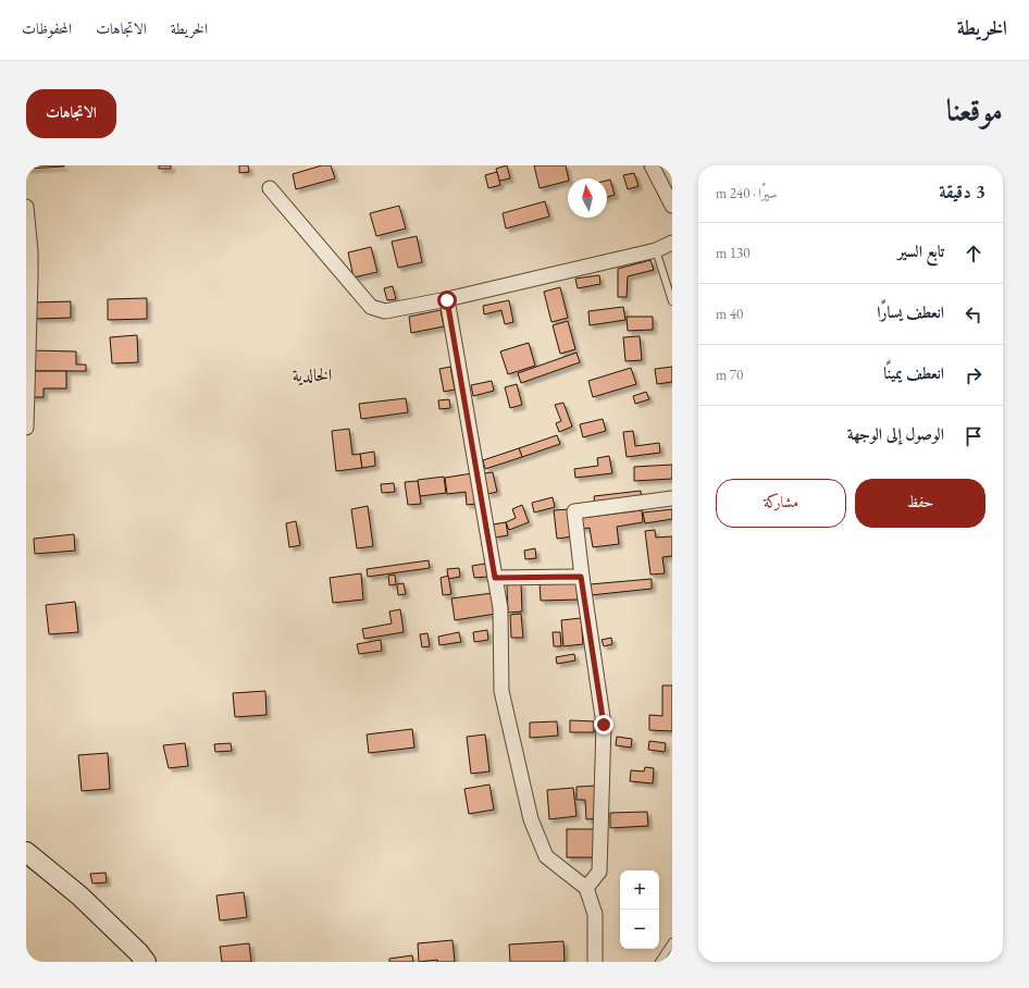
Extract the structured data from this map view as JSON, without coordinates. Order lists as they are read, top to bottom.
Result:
{
  "districts": ["الخالدية"],
  "north": "top",
  "page": {
    "header": "الخريطة",
    "nav": ["الخريطة", "الاتجاهات", "المحفوظات"],
    "title": "موقعنا",
    "buttons": [
      "الاتجاهات",
      ["حفظ", "مشاركة"]
    ],
    "heading": ["3 دقيقة", "سيرًا · 240 m"],
    "list": [
      ["تابع السير", "130 m"],
      ["انعطف يسارًا", "40 m"],
      ["انعطف يمينًا", "70 m"],
      "الوصول إلى الوجهة"
    ],
    "map_buttons": ["+", "−"]
  }
}
